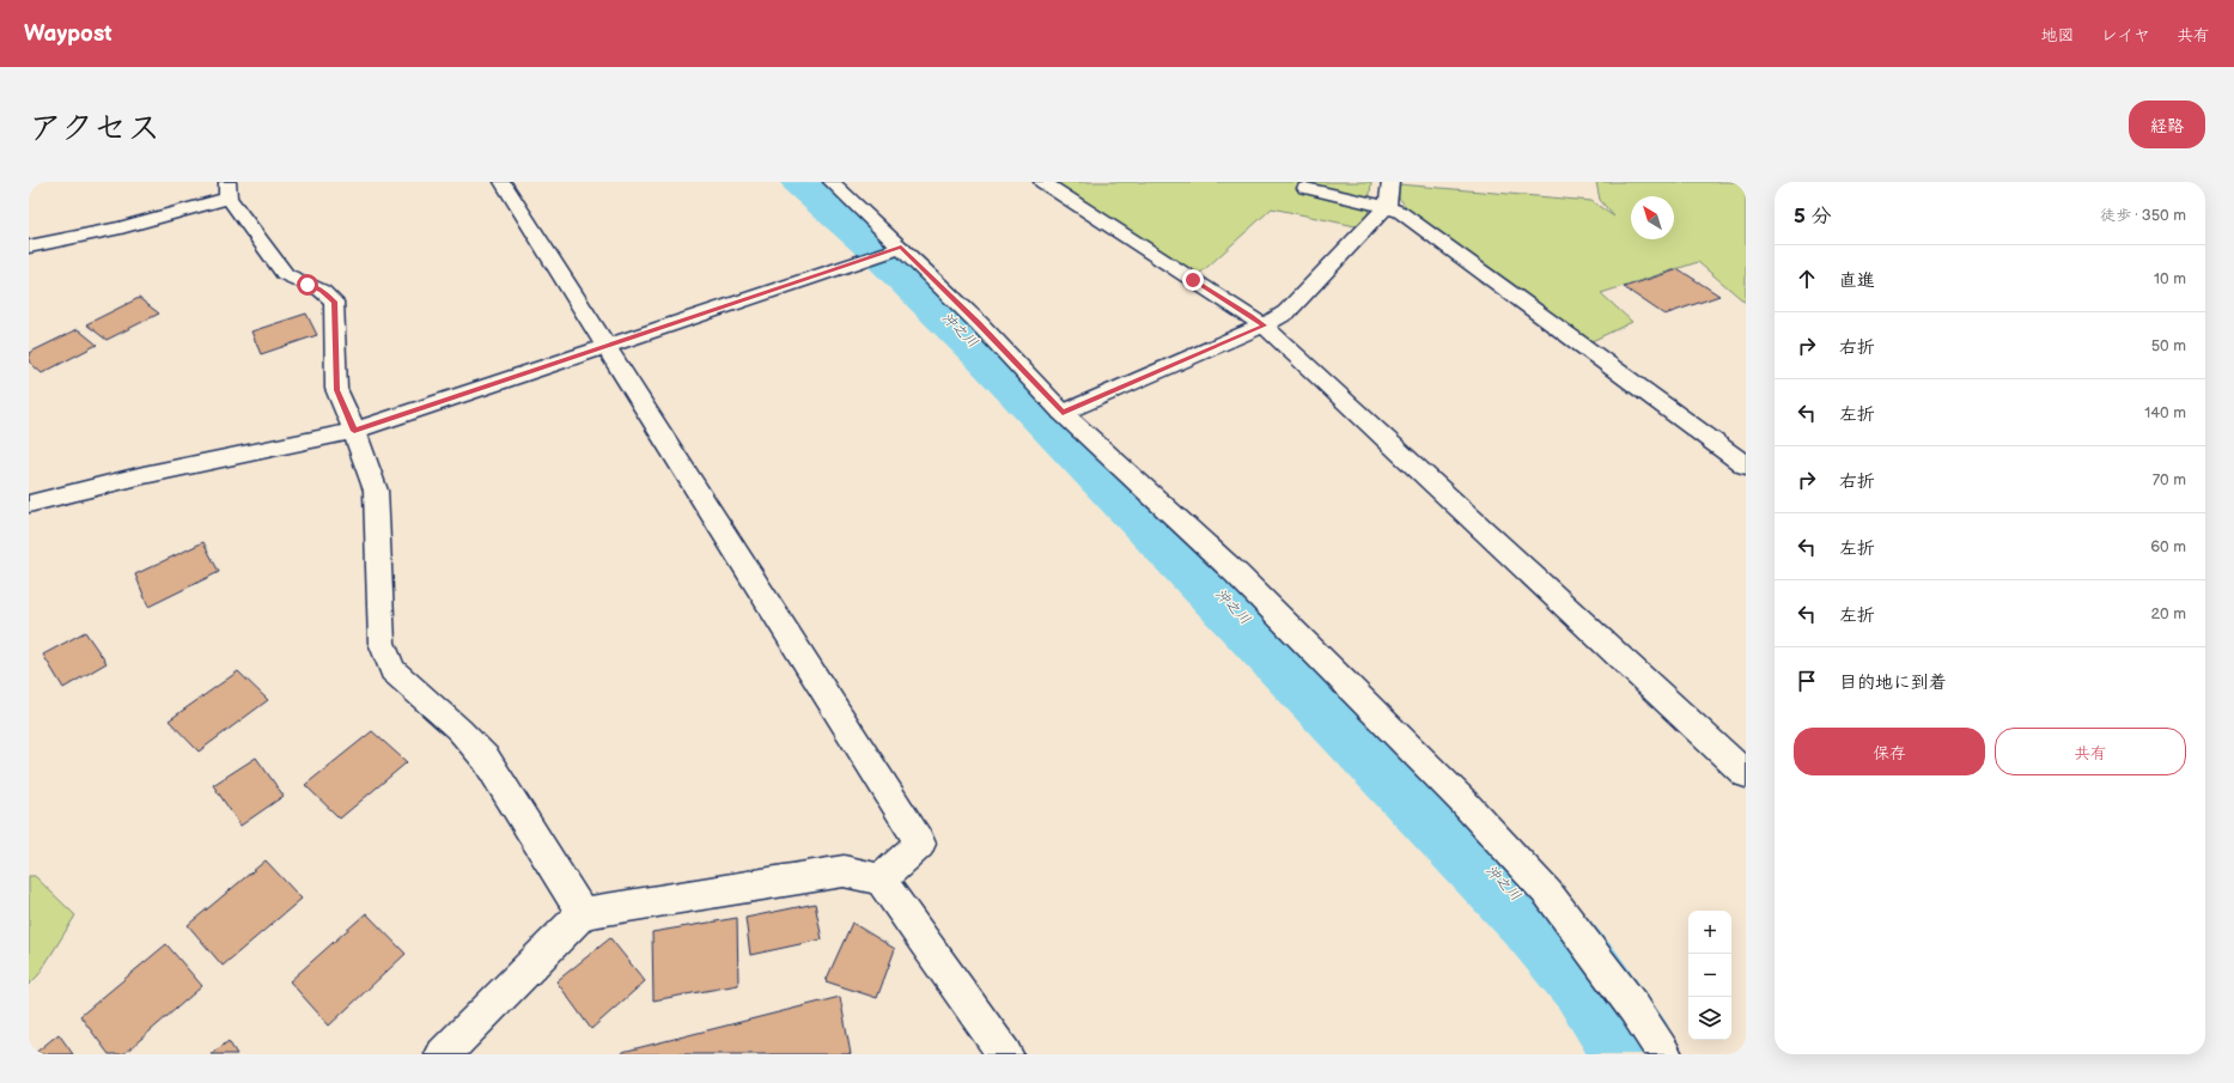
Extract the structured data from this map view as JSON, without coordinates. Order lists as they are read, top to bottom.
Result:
{
  "water": ["沖之川"],
  "north": "top left",
  "page": {
    "header": "Waypost",
    "nav": ["地図", "レイヤ", "共有"],
    "title": "アクセス",
    "buttons": [
      "経路",
      ["保存", "共有"]
    ],
    "heading": ["5 分", "徒歩 · 350 m"],
    "list": [
      ["直進", "10 m"],
      ["右折", "50 m"],
      ["左折", "140 m"],
      ["右折", "70 m"],
      ["左折", "60 m"],
      ["左折", "20 m"],
      "目的地に到着"
    ],
    "map_buttons": ["+", "−"]
  }
}
